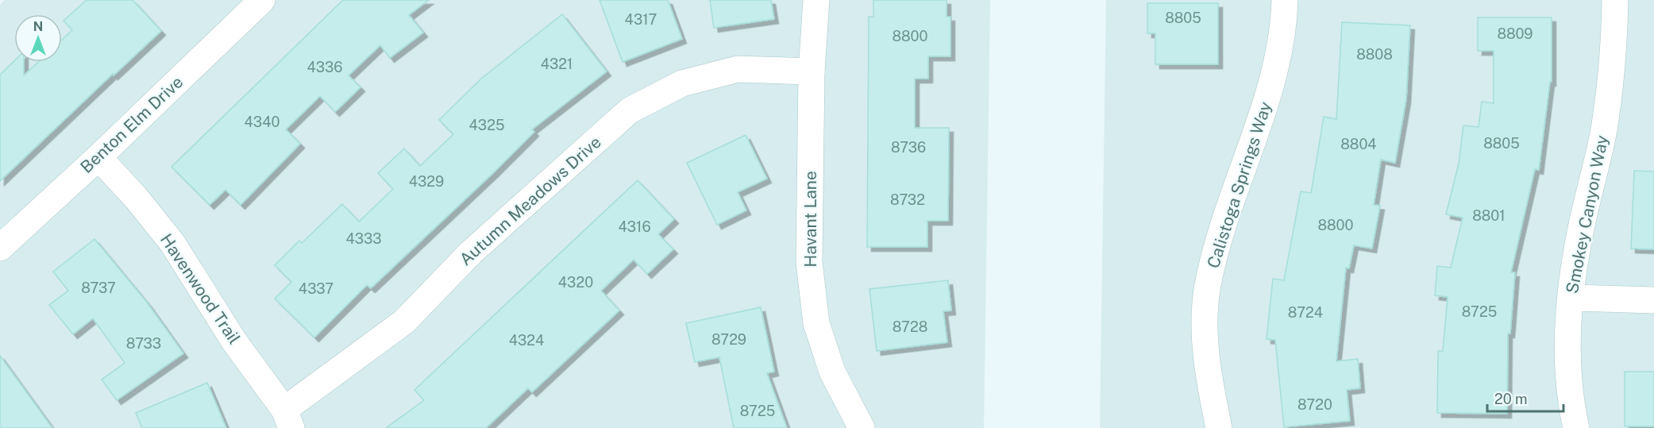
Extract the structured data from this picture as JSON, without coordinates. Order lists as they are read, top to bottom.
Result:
{
  "streets": {
    "street": [
      "Benton Elm Drive",
      "Calistoga Springs Way",
      "Autumn Meadows Drive",
      "Smokey Canyon Way",
      "Havant Lane",
      "Havenwood Trail"
    ]
  },
  "crossings": [
    ["Benton Elm Drive", "Havenwood Trail"],
    ["Autumn Meadows Drive", "Havant Lane"],
    ["Autumn Meadows Drive", "Havenwood Trail"]
  ],
  "house_numbers": [
    "8805",
    "4317",
    "8809",
    "8800",
    "8808",
    "4321",
    "4336",
    "4340",
    "4325",
    "8805",
    "8804",
    "8736",
    "4329",
    "8732",
    "8801",
    "8800",
    "4316",
    "4333",
    "4320",
    "8737",
    "4337",
    "8725",
    "8724",
    "8728",
    "8729",
    "4324",
    "8733",
    "8720",
    "8725"
  ],
  "scale_bar": "20 m",
  "north": "top"
}
